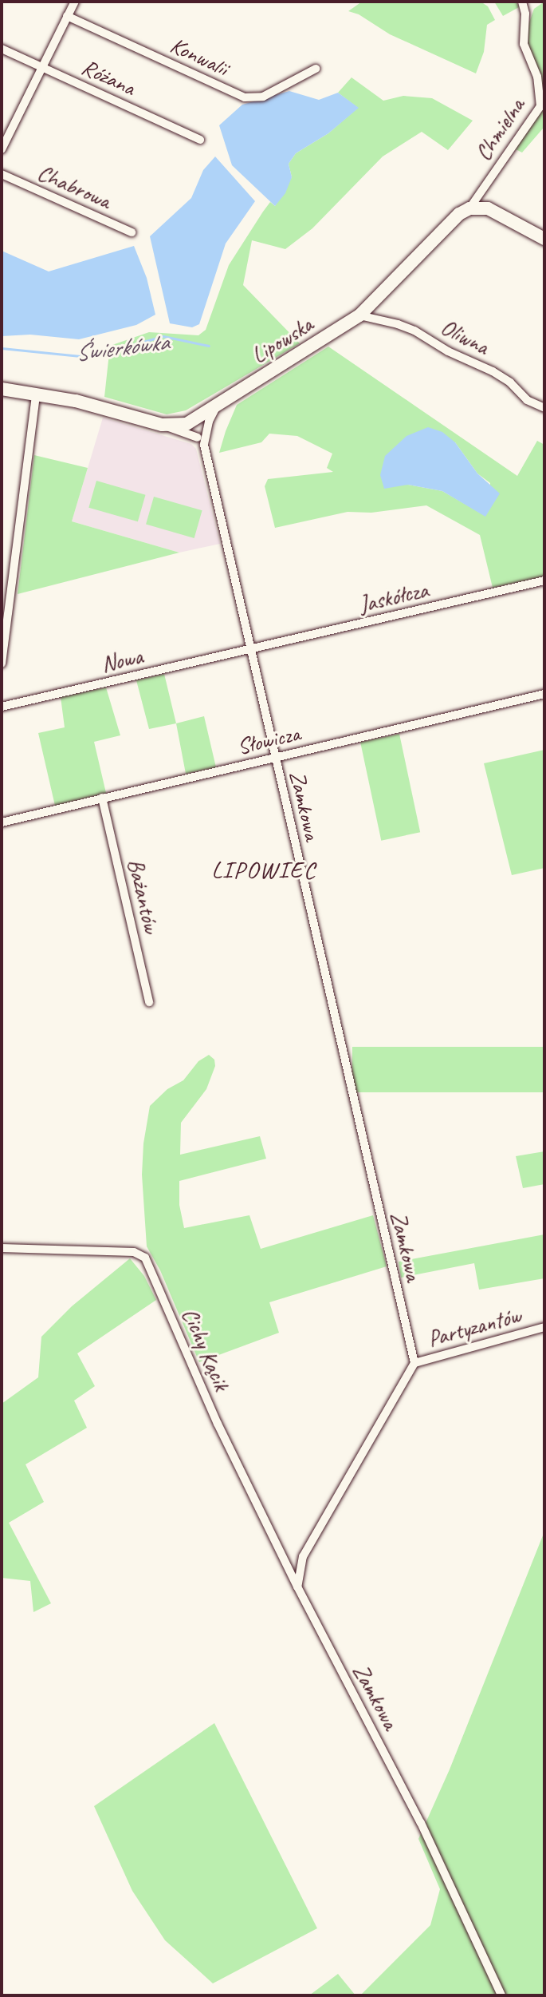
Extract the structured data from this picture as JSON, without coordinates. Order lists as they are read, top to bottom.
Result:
{
  "streets": {
    "street": [
      "Konwalii",
      "Różana",
      "Chmielna",
      "Chabrowa",
      "Oliwna",
      "Lipowska",
      "Jaskółcza",
      "Nowa",
      "Słowicza",
      "Zamkowa",
      "Bażantów",
      "Partyzantów",
      "Cichy Kącik"
    ]
  },
  "crossings": [
    ["Chmielna", "Lipowska"],
    ["Oliwna", "Lipowska"],
    ["Lipowska", "Zamkowa"],
    ["Jaskółcza", "Nowa"],
    ["Jaskółcza", "Zamkowa"],
    ["Nowa", "Zamkowa"],
    ["Słowicza", "Zamkowa"],
    ["Słowicza", "Bażantów"],
    ["Zamkowa", "Partyzantów"],
    ["Zamkowa", "Cichy Kącik"]
  ],
  "districts": ["LIPOWIEC"],
  "water": ["Świerkówka"]
}
